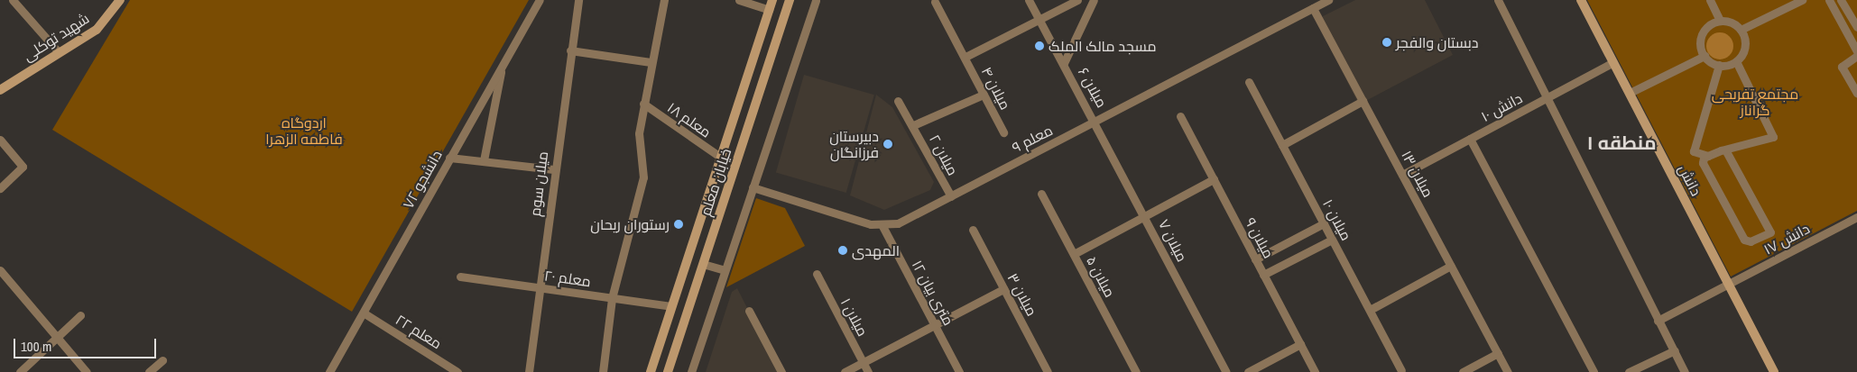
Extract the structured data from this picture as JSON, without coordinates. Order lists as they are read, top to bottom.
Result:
{
  "streets": {
    "main road": ["شهید توکلی", "دانش", "خیابان معلم"],
    "street": [
      "میلان ۶",
      "میلان ۴",
      "دانش ۱۰",
      "معلم ۱۸",
      "معلم ۹",
      "میلان ۲",
      "میلان ۱۳",
      "دانشجو ۷۲",
      "میلان سوم",
      "میلان ۱۰",
      "میلان ۹",
      "دانش ۱۷",
      "میلان ۷",
      "میلان ۵",
      "معلم ۲۰",
      "۱۲ متری بیان",
      "میلان ۳",
      "میلان ۱",
      "معلم ۲۲"
    ]
  },
  "crossings": [
    ["میلان ۶", "معلم ۹"],
    ["میلان ۶", "میلان ۷"],
    ["دانش ۱۰", "میلان ۱۳"],
    ["دانش ۱۰", "دانش"],
    ["معلم ۱۸", "خیابان معلم"],
    ["معلم ۹", "میلان ۲"],
    ["معلم ۹", "میلان ۱۳"],
    ["معلم ۹", "میلان ۷"],
    ["معلم ۹", "۱۲ متری بیان"],
    ["دانشجو ۷۲", "معلم ۲۲"],
    ["دانش", "دانش ۱۷"],
    ["خیابان معلم", "معلم ۲۰"],
    ["میلان سوم", "معلم ۲۰"]
  ],
  "districts": ["منطقه ۱"],
  "parks": ["مجتمع تفریحی گراناز", "اردوگاه فاطمه الزهرا"],
  "places": [
    "دبستان والفجر",
    "مسجد مالک الملک",
    "دبیرستان فرزانگان",
    "رستوران ریحان",
    "المهدی"
  ],
  "scale_bar": "100 m"
}
